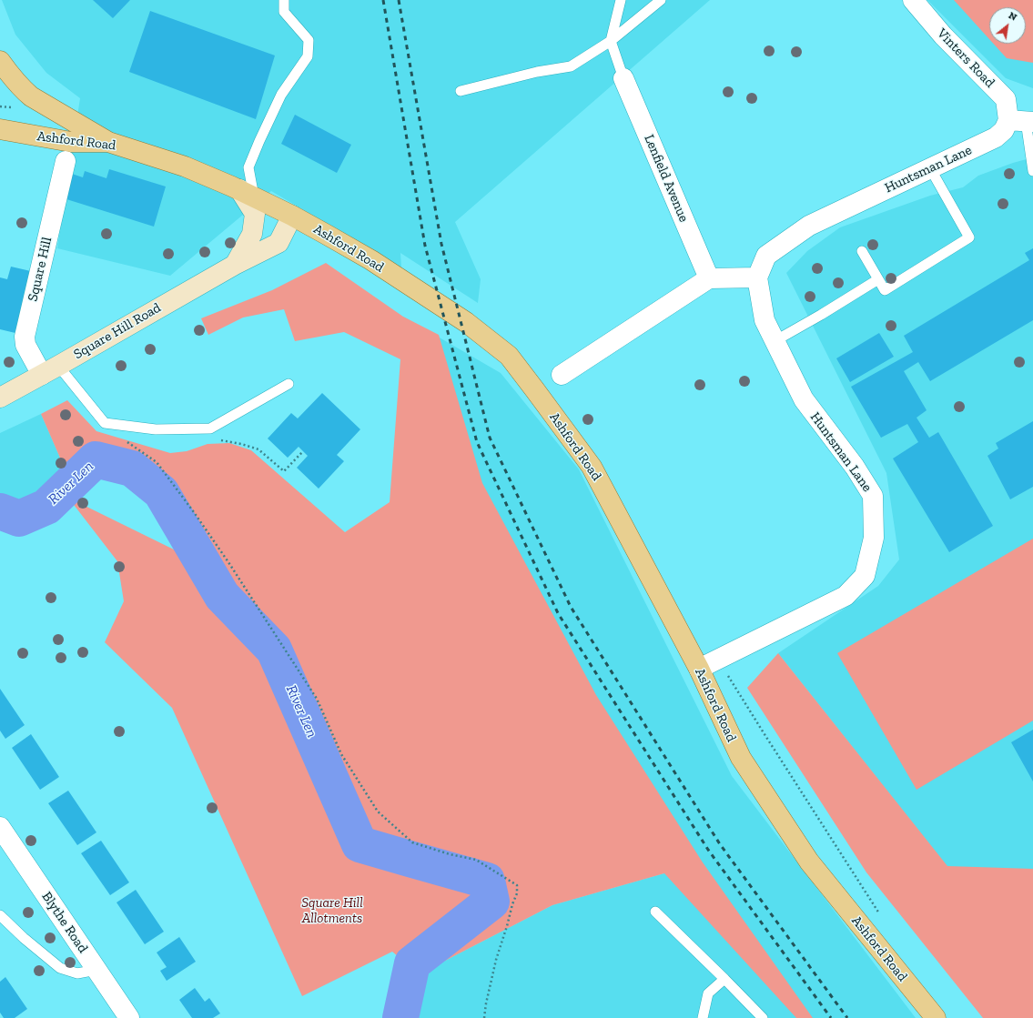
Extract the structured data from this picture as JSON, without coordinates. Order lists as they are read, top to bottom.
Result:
{
  "streets": {
    "main road": ["Ashford Road"],
    "street": [
      "Vinters Road",
      "Huntsman Lane",
      "Lenfield Avenue",
      "Square Hill",
      "Square Hill Road",
      "Blythe Road"
    ]
  },
  "crossings": [
    ["Vinters Road", "Huntsman Lane"],
    ["Ashford Road", "Huntsman Lane"],
    ["Ashford Road", "Square Hill Road"],
    ["Square Hill", "Square Hill Road"]
  ],
  "water": ["River Len"],
  "parks": ["Square Hill Allotments"],
  "north": "top right"
}
